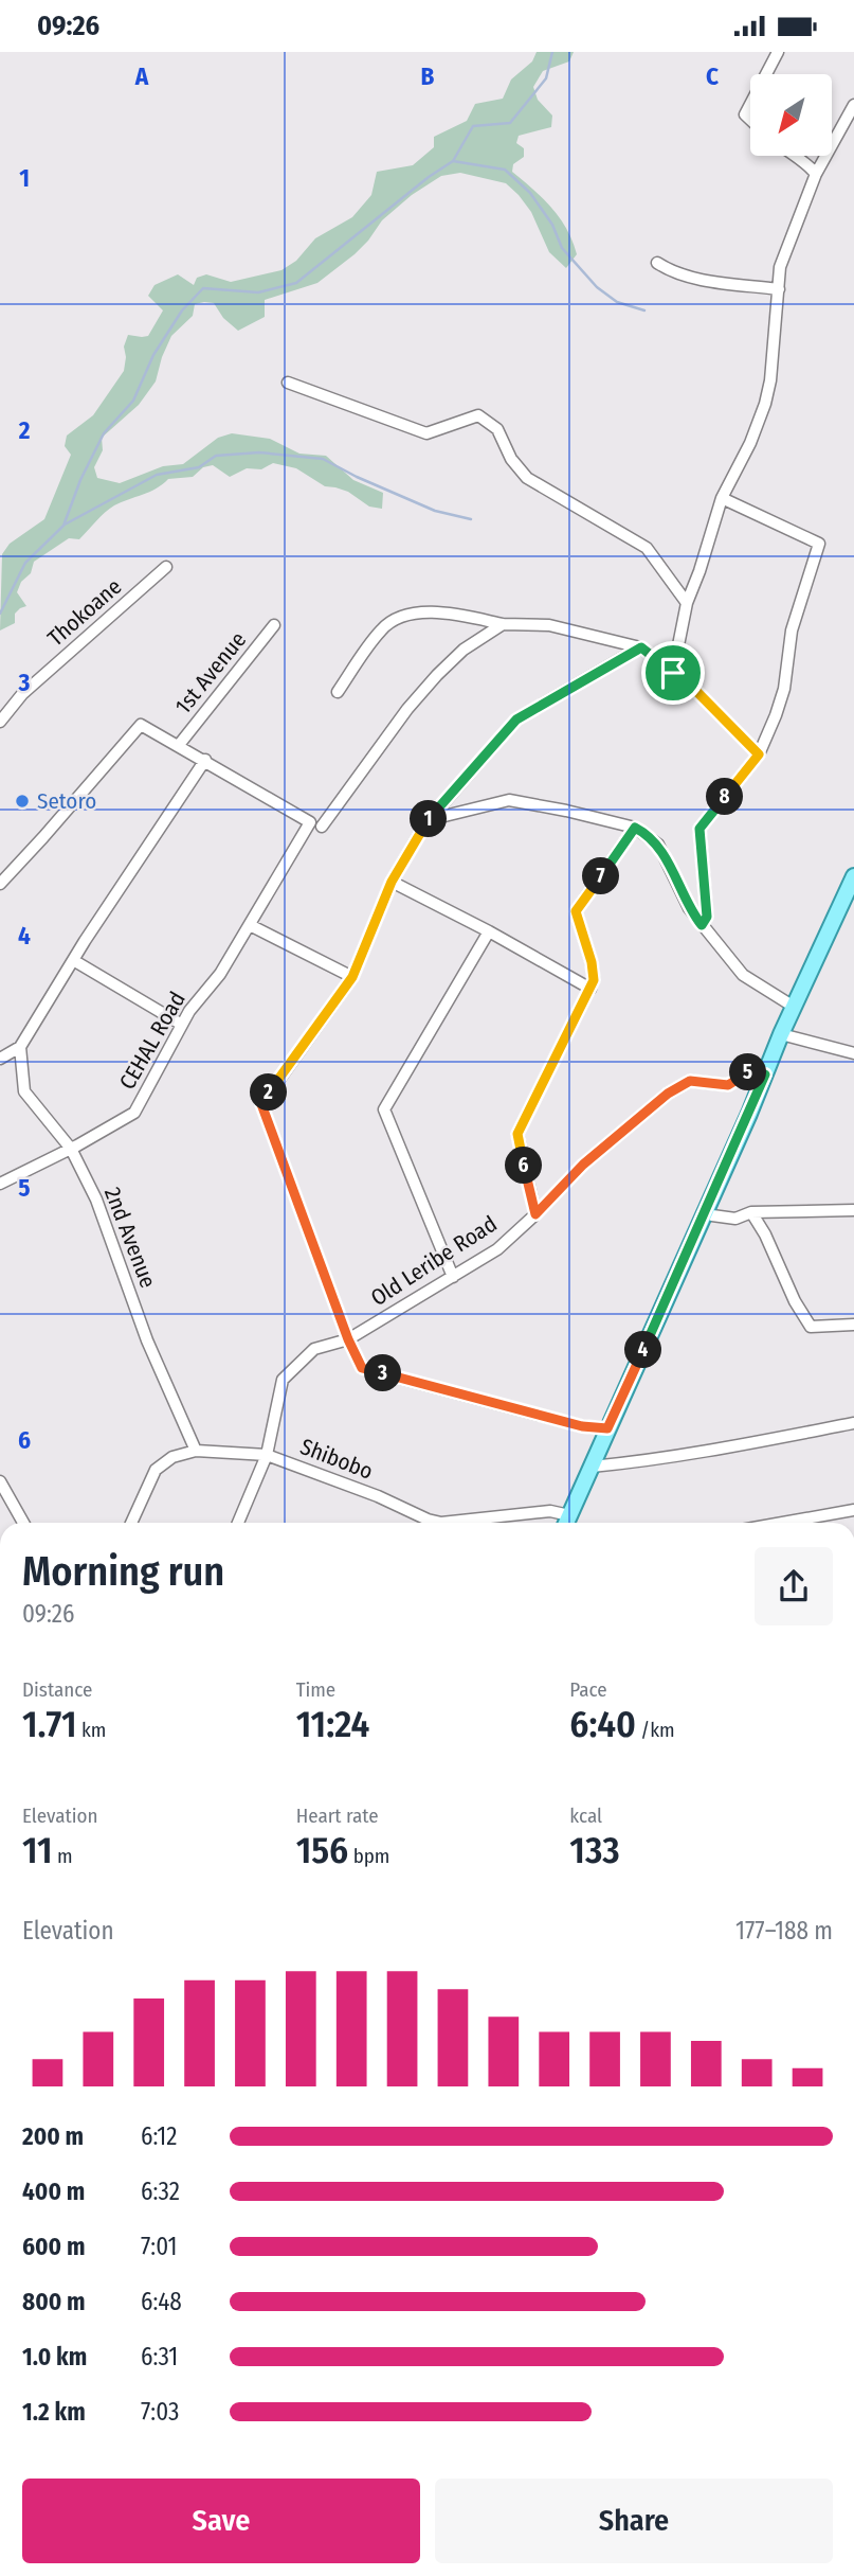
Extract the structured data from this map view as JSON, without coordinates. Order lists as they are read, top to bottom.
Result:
{
  "streets": {
    "street": [
      "Thokoane",
      "1st Avenue",
      "CEHAL Road",
      "2nd Avenue",
      "Old Leribe Road",
      "Shibobo"
    ]
  },
  "crossings": [
    ["1st Avenue", "CEHAL Road"],
    ["CEHAL Road", "2nd Avenue"],
    ["2nd Avenue", "Shibobo"],
    ["Old Leribe Road", "Shibobo"]
  ],
  "places": ["Setoro"],
  "north": "bottom left",
  "page": {
    "status": "09:26",
    "pins": [
      "8",
      "1",
      "7",
      "5",
      "2",
      "6",
      "4",
      "3"
    ],
    "heading": ["Morning run", "09:26"],
    "stats": [
      ["Distance", "1.71 km"],
      ["Time", "11:24"],
      ["Pace", "6:40 /km"],
      ["Elevation", "11 m"],
      ["Heart rate", "156 bpm"],
      ["kcal", "133"]
    ],
    "chart": ["Elevation", "177–188 m"],
    "list": [
      {
        "name": "200 m",
        "note": "6:12"
      },
      {
        "name": "400 m",
        "note": "6:32"
      },
      {
        "name": "600 m",
        "note": "7:01"
      },
      {
        "name": "800 m",
        "note": "6:48"
      },
      {
        "name": "1.0 km",
        "note": "6:31"
      },
      {
        "name": "1.2 km",
        "note": "7:03"
      }
    ],
    "buttons": ["Save", "Share"]
  },
  "grid": {
    "columns": ["A", "B", "C"],
    "rows": [
      "1",
      "2",
      "3",
      "4",
      "5",
      "6"
    ]
  }
}
